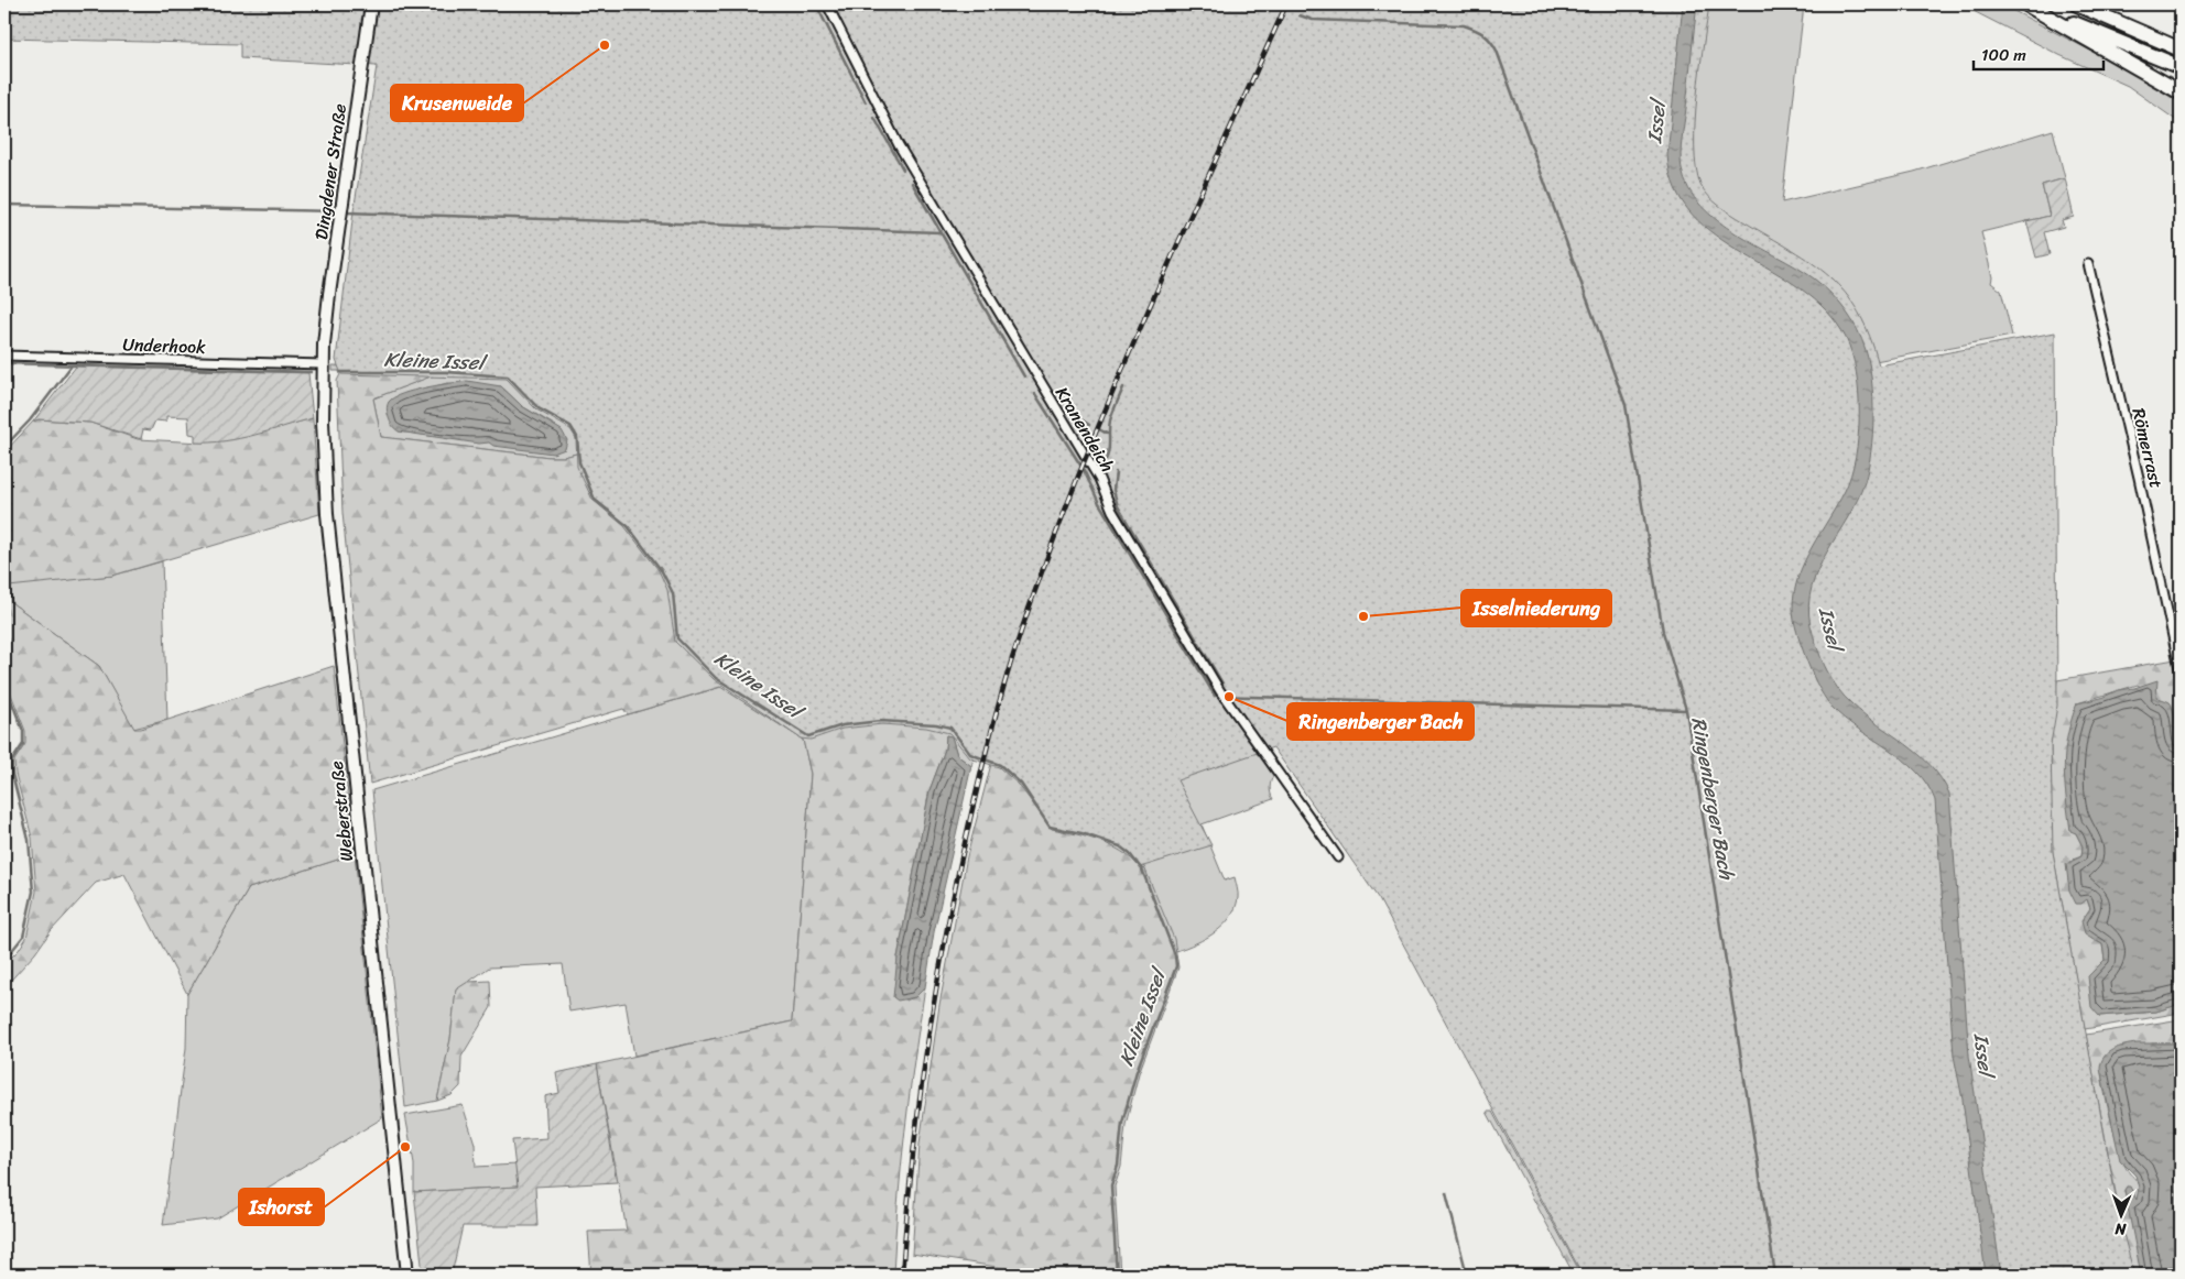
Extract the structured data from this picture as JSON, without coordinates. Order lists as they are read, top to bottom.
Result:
{
  "streets": {
    "main road": ["Dingdener Straße", "Weberstraße"],
    "street": ["Underhook", "Kranendeich", "Römerrast"]
  },
  "crossings": [
    ["Dingdener Straße", "Weberstraße"],
    ["Underhook", "Weberstraße"]
  ],
  "water": ["Issel", "Kleine Issel", "Ringenberger Bach"],
  "places": [
    "Krusenweide",
    "Isselniederung",
    "Ringenberger Bach",
    "Ishorst"
  ],
  "scale_bar": "100 m",
  "north": "bottom"
}
